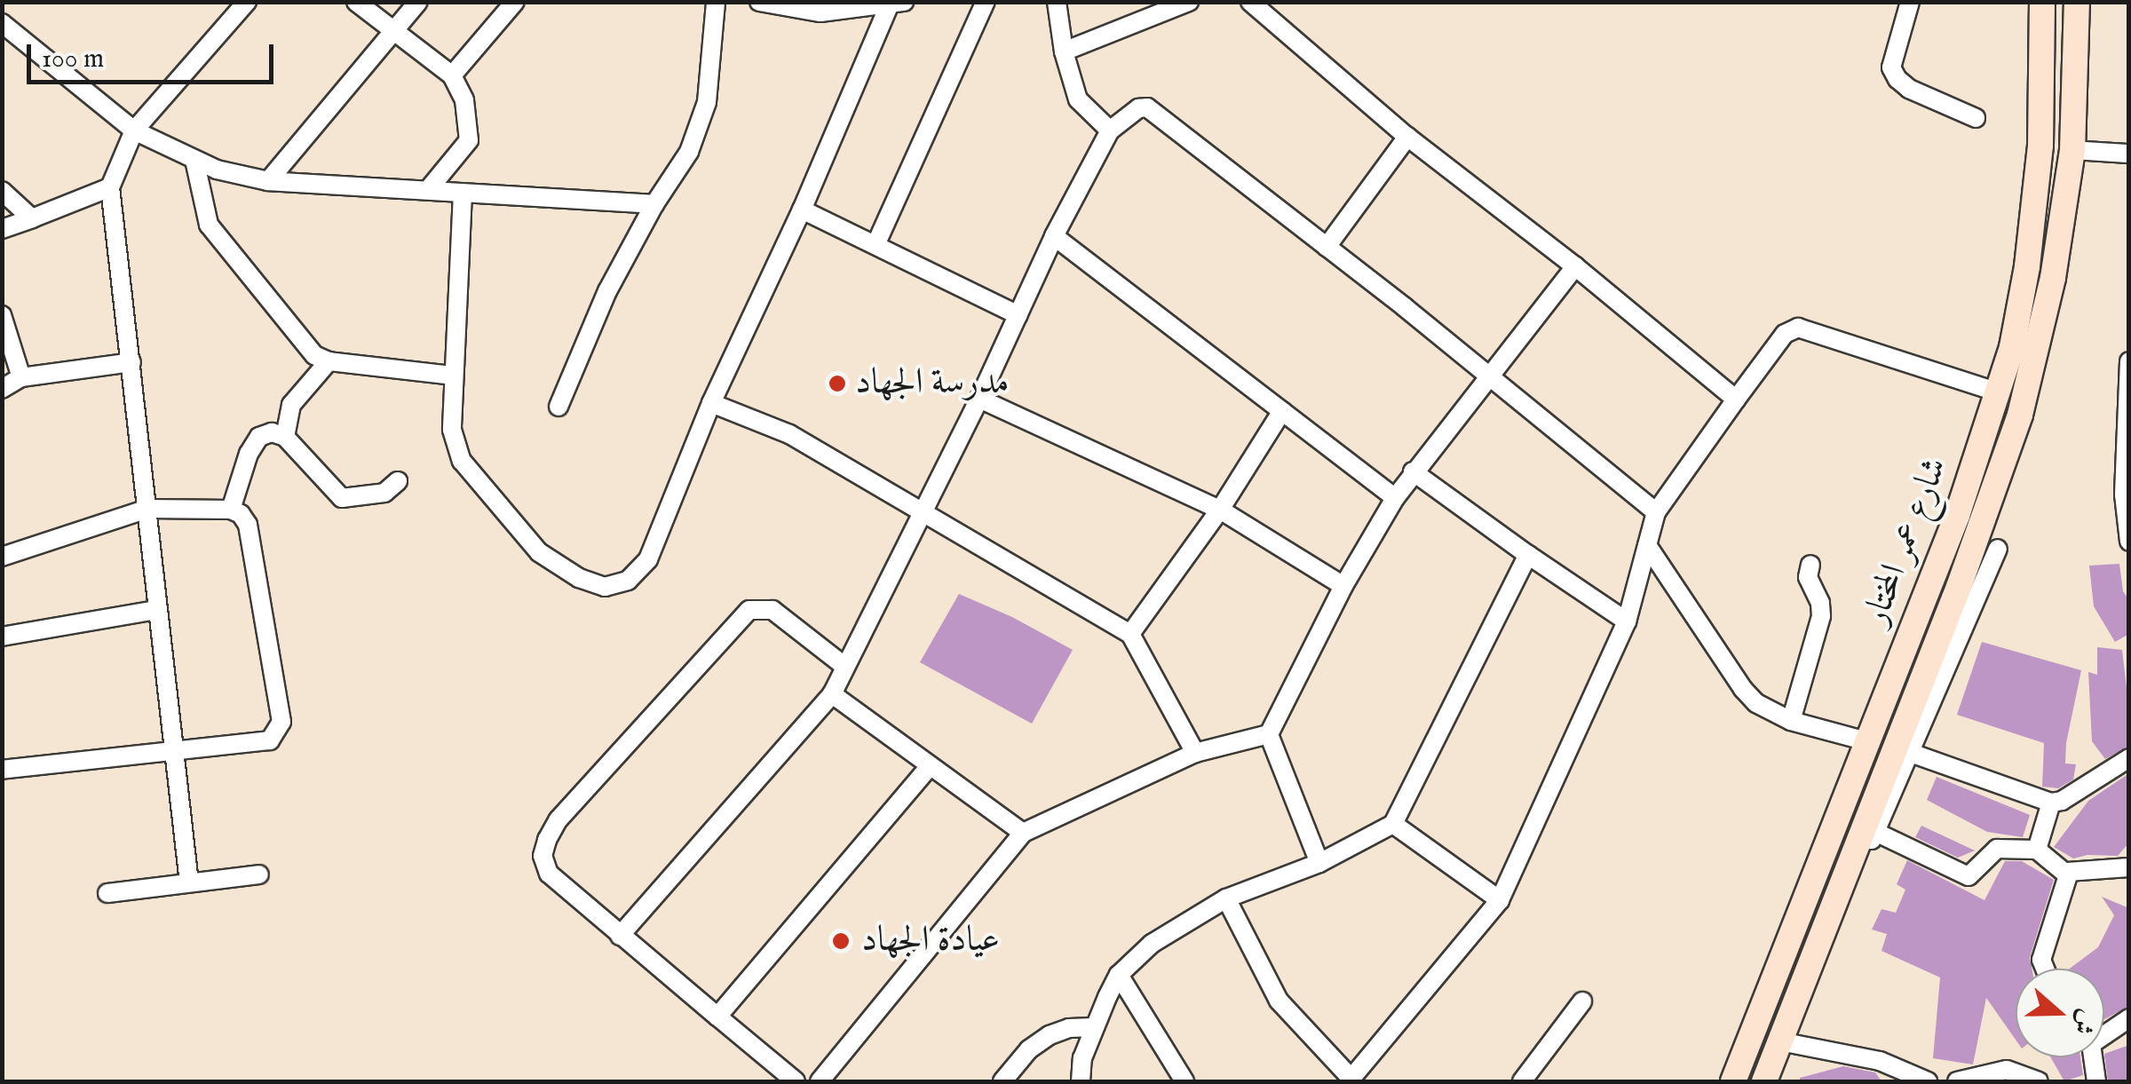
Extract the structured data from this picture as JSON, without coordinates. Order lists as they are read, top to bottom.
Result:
{
  "streets": {
    "street": ["شارع عمر المختار"]
  },
  "places": ["مدرسة الجهاد", "عيادة الجهاد"],
  "scale_bar": "100 m",
  "north": "right"
}
